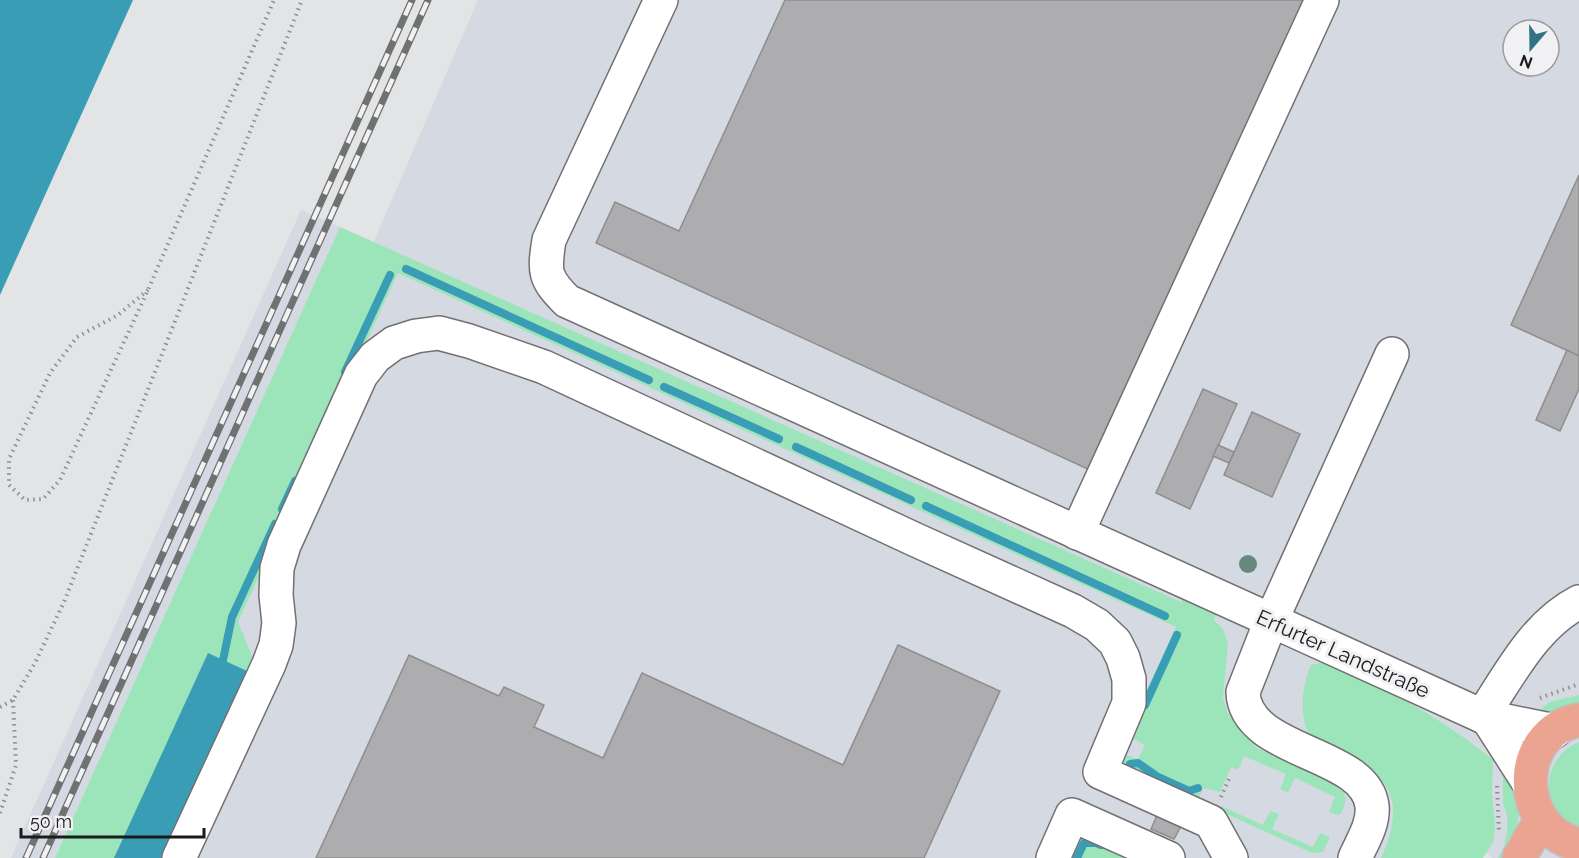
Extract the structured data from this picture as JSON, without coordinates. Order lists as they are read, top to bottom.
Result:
{
  "streets": {
    "street": ["Erfurter Landstraße"]
  },
  "scale_bar": "50 m",
  "north": "bottom"
}
